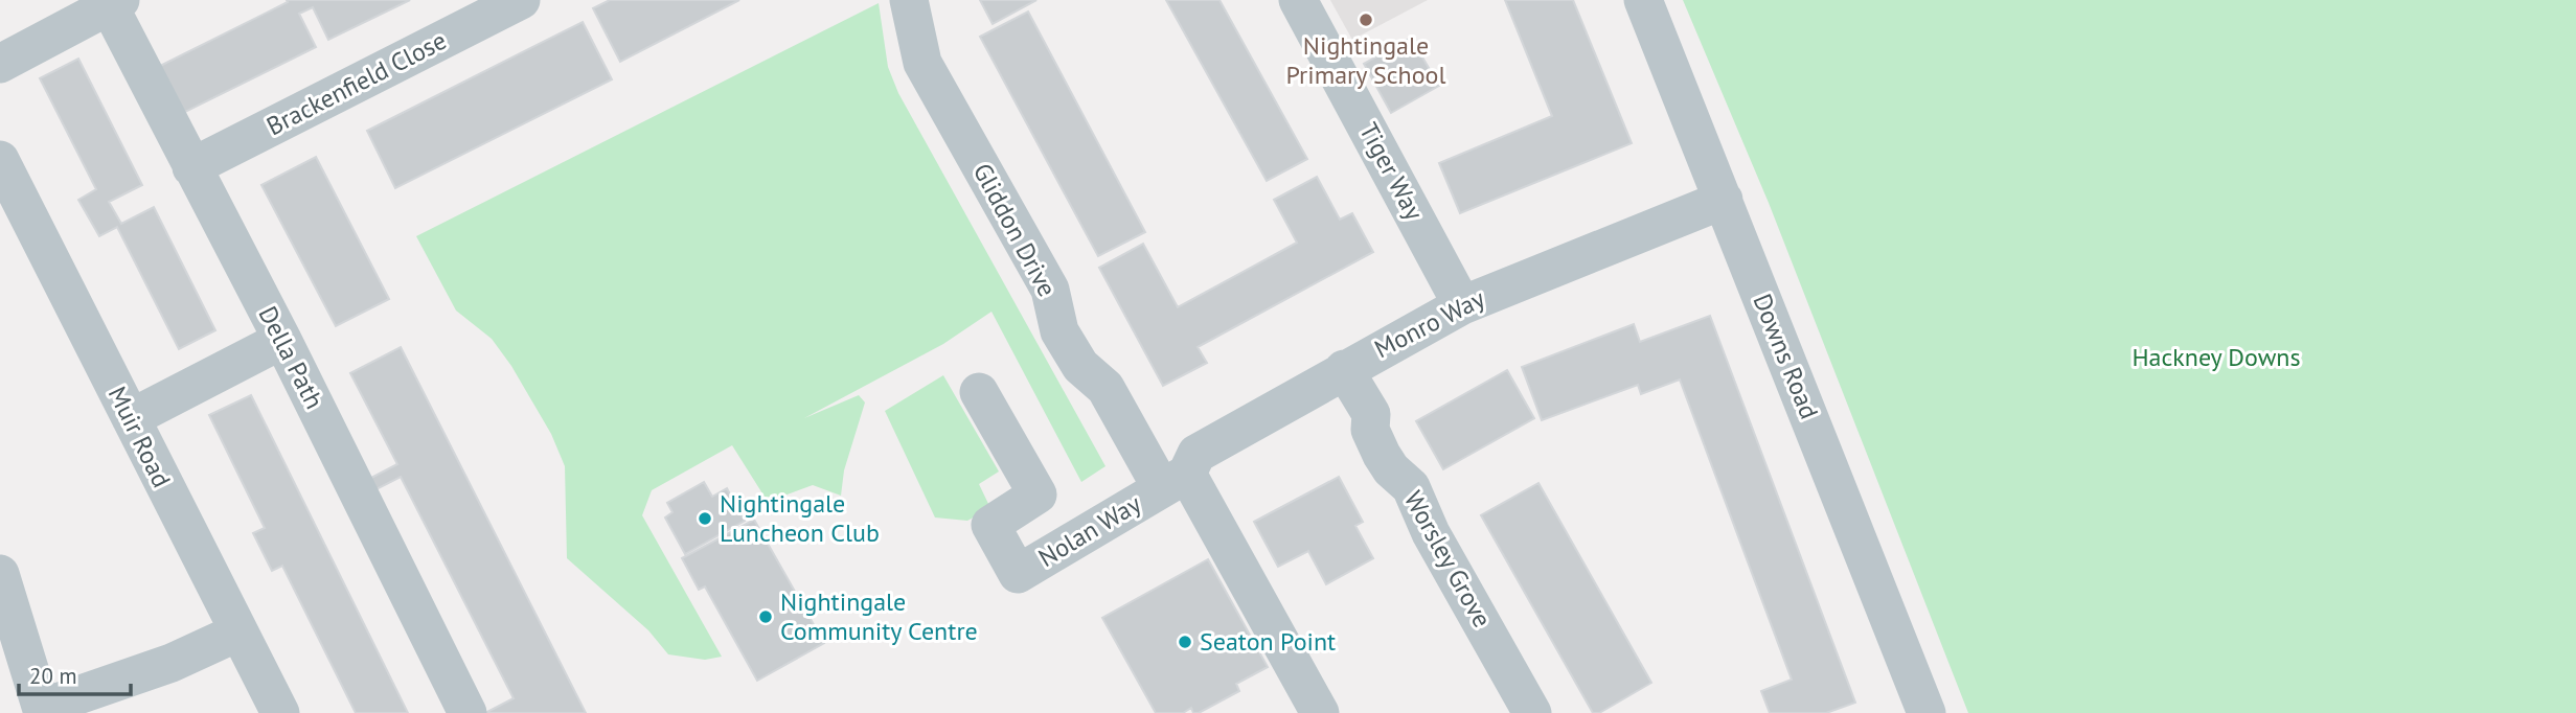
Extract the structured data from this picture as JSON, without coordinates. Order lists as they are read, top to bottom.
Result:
{
  "streets": {
    "street": [
      "Brackenfield Close",
      "Tiger Way",
      "Gliddon Drive",
      "Monro Way",
      "Downs Road",
      "Della Path",
      "Muir Road",
      "Nolan Way",
      "Worsley Grove"
    ]
  },
  "crossings": [
    ["Brackenfield Close", "Della Path"],
    ["Tiger Way", "Monro Way"],
    ["Gliddon Drive", "Monro Way"],
    ["Gliddon Drive", "Nolan Way"],
    ["Monro Way", "Downs Road"],
    ["Monro Way", "Nolan Way"],
    ["Monro Way", "Worsley Grove"]
  ],
  "parks": ["Hackney Downs"],
  "places": [
    "Nightingale Primary School",
    "Nightingale Luncheon Club",
    "Nightingale Community Centre",
    "Seaton Point"
  ],
  "scale_bar": "20 m"
}
